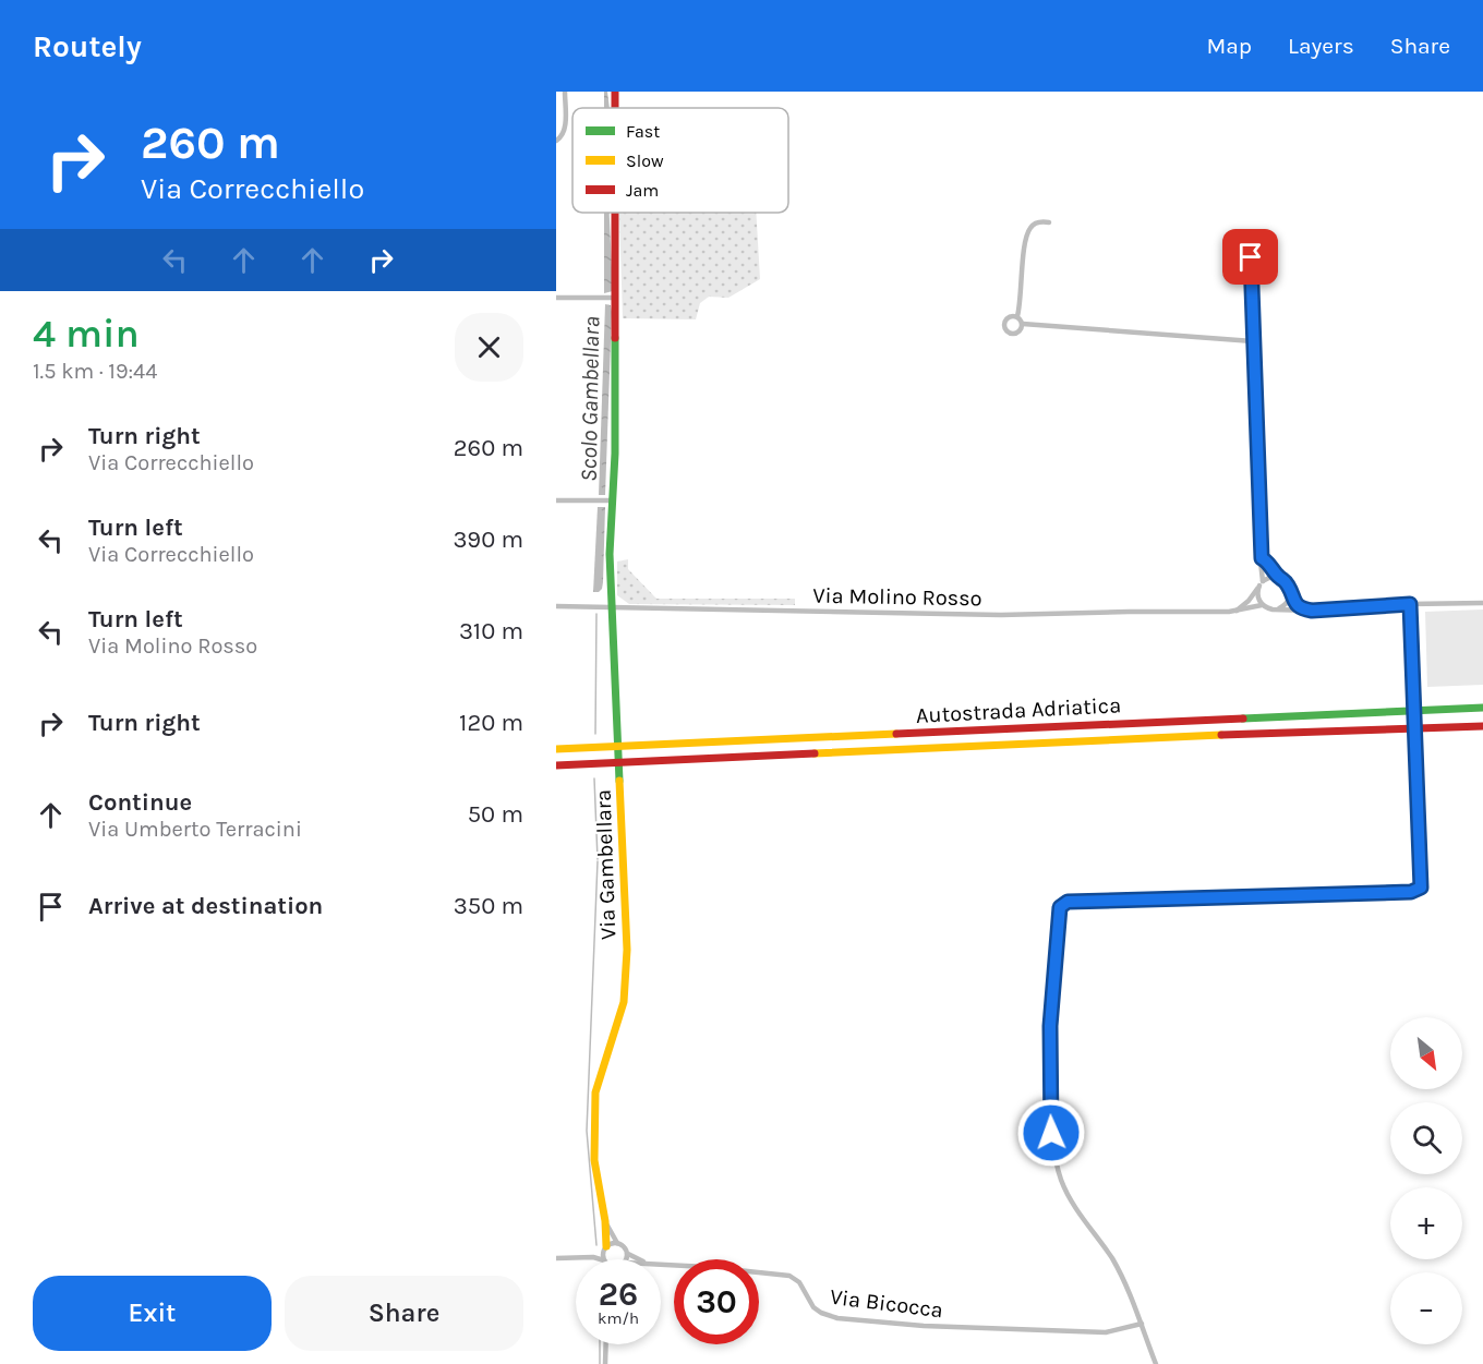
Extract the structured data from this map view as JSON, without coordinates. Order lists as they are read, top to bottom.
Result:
{
  "streets": {
    "main road": ["Autostrada Adriatica", "Via Gambellara"],
    "street": ["Via Molino Rosso", "Via Bicocca"]
  },
  "crossings": [
    ["Via Molino Rosso", "Via Gambellara"]
  ],
  "water": ["Scolo Gambellara"],
  "legend": ["Fast", "Slow", "Jam"],
  "north": "bottom right",
  "page": {
    "header": "Routely",
    "nav": ["Map", "Layers", "Share"],
    "turn": ["260 m", "Via Correcchiello"],
    "heading": ["4 min", "1.5 km · 19:44"],
    "list": [
      {
        "name": "Turn right",
        "note": "Via Correcchiello",
        "value": "260 m"
      },
      {
        "name": "Turn left",
        "note": "Via Correcchiello",
        "value": "390 m"
      },
      {
        "name": "Turn left",
        "note": "Via Molino Rosso",
        "value": "310 m"
      },
      {
        "name": "Turn right",
        "value": "120 m"
      },
      {
        "name": "Continue",
        "note": "Via Umberto Terracini",
        "value": "50 m"
      },
      {
        "name": "Arrive at destination",
        "value": "350 m"
      }
    ],
    "map_buttons": ["+", "−"],
    "speed": "26 km/h",
    "limit": "30",
    "buttons": ["Exit", "Share"]
  }
}
